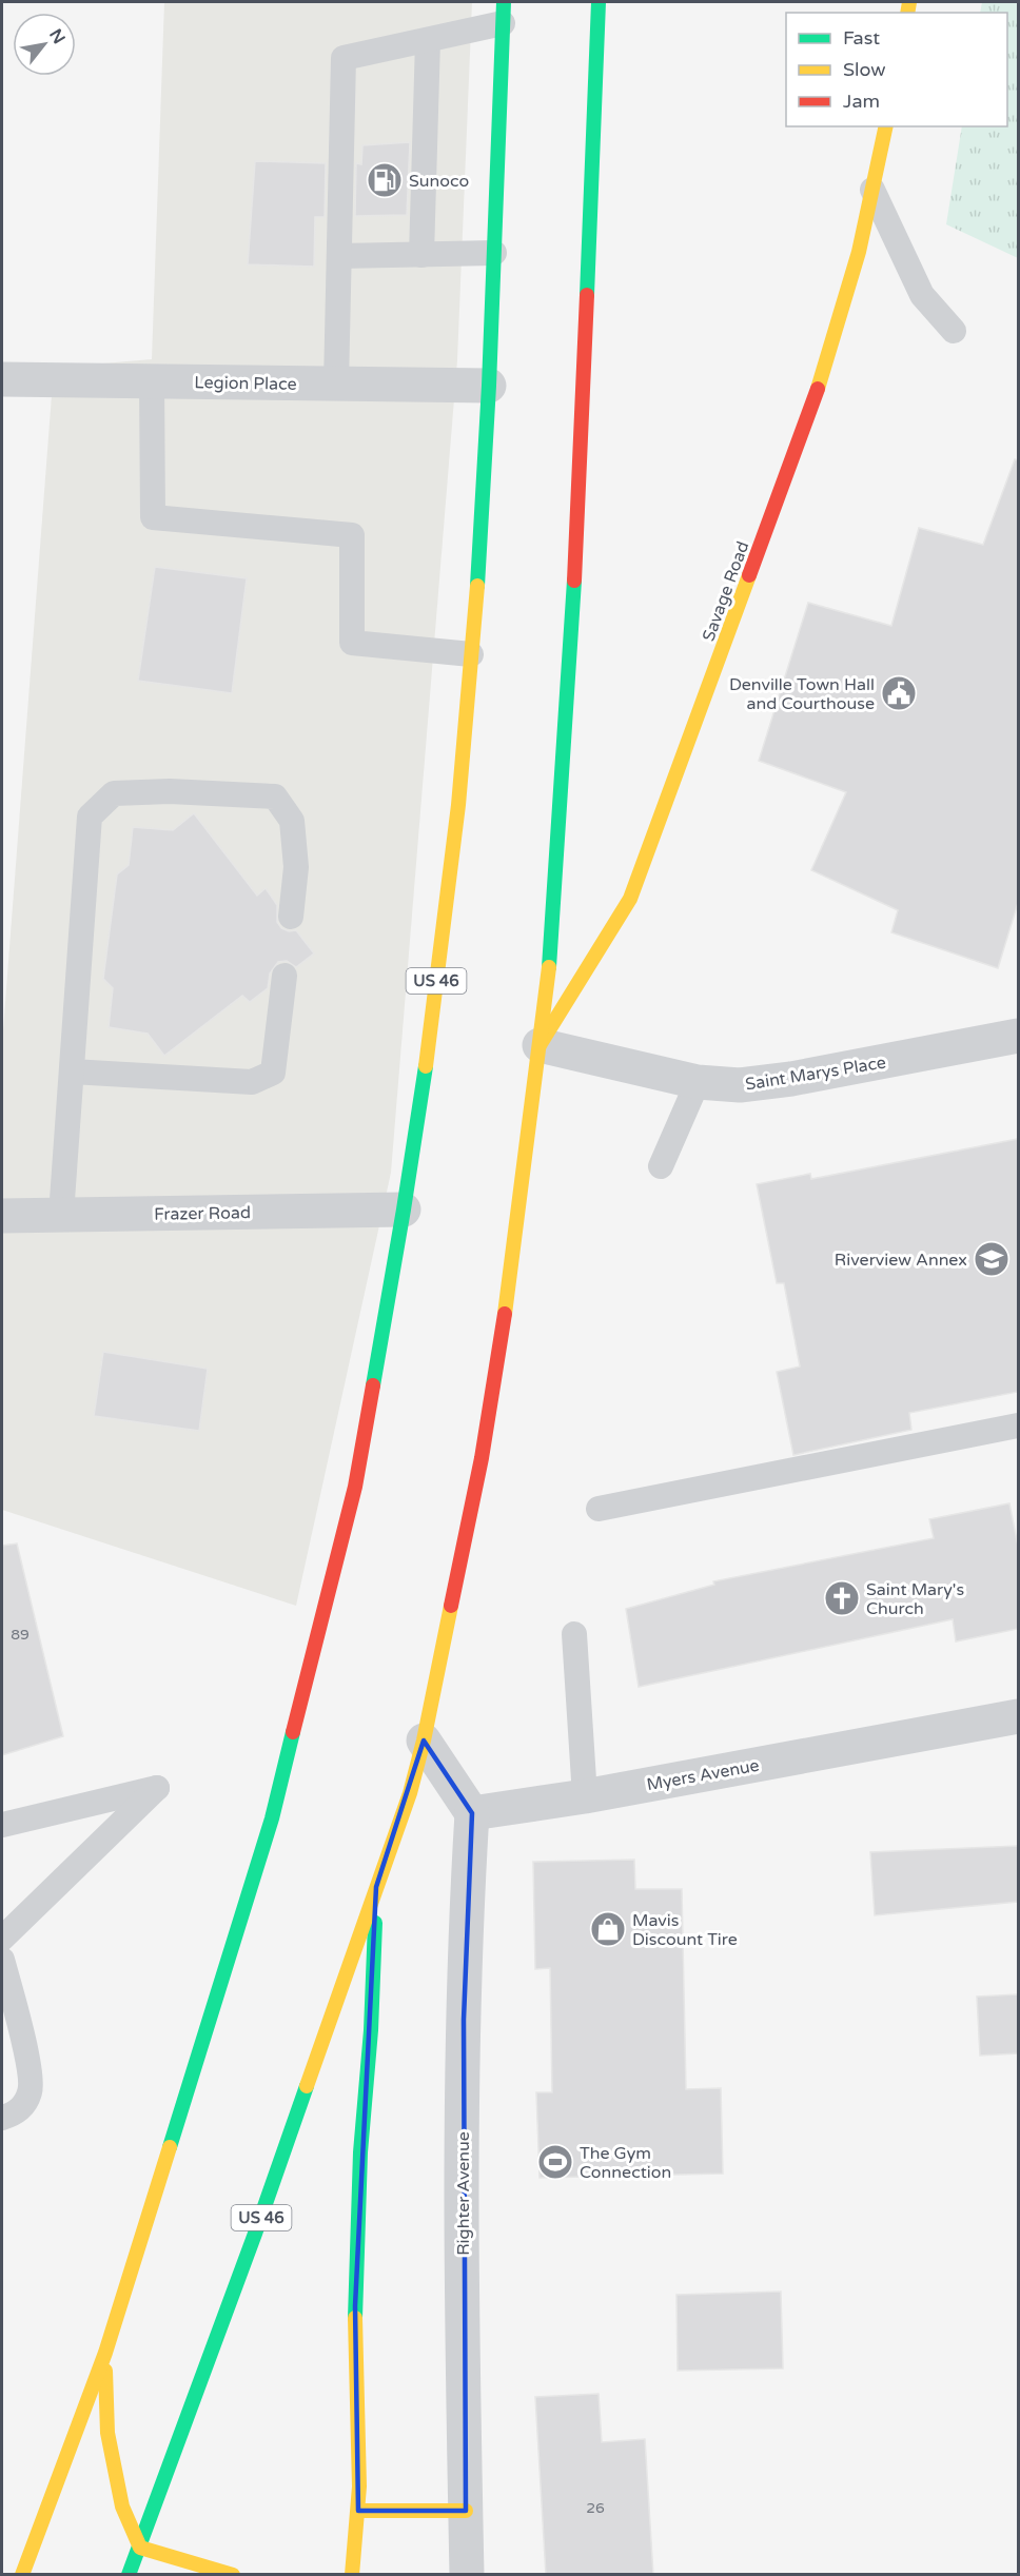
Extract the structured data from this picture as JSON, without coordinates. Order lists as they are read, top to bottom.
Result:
{
  "streets": {
    "main road": ["Savage Road", "US 46"],
    "street": [
      "Legion Place",
      "Saint Marys Place",
      "Frazer Road",
      "Myers Avenue",
      "Righter Avenue"
    ]
  },
  "crossings": [
    ["Legion Place", "US 46"],
    ["Savage Road", "US 46"],
    ["Savage Road", "Saint Marys Place"],
    ["US 46", "Saint Marys Place"],
    ["US 46", "Frazer Road"],
    ["Myers Avenue", "Righter Avenue"]
  ],
  "places": {
    "fuel station": ["Sunoco"],
    "public building": ["Denville Town Hall and Courthouse"],
    "school or university": ["Riverview Annex"],
    "church": ["Saint Mary's Church"],
    "shop": ["Mavis Discount Tire"],
    "sports": ["The Gym Connection"]
  },
  "house_numbers": ["89", "26"],
  "legend": ["Fast", "Slow", "Jam"],
  "north": "top right"
}
